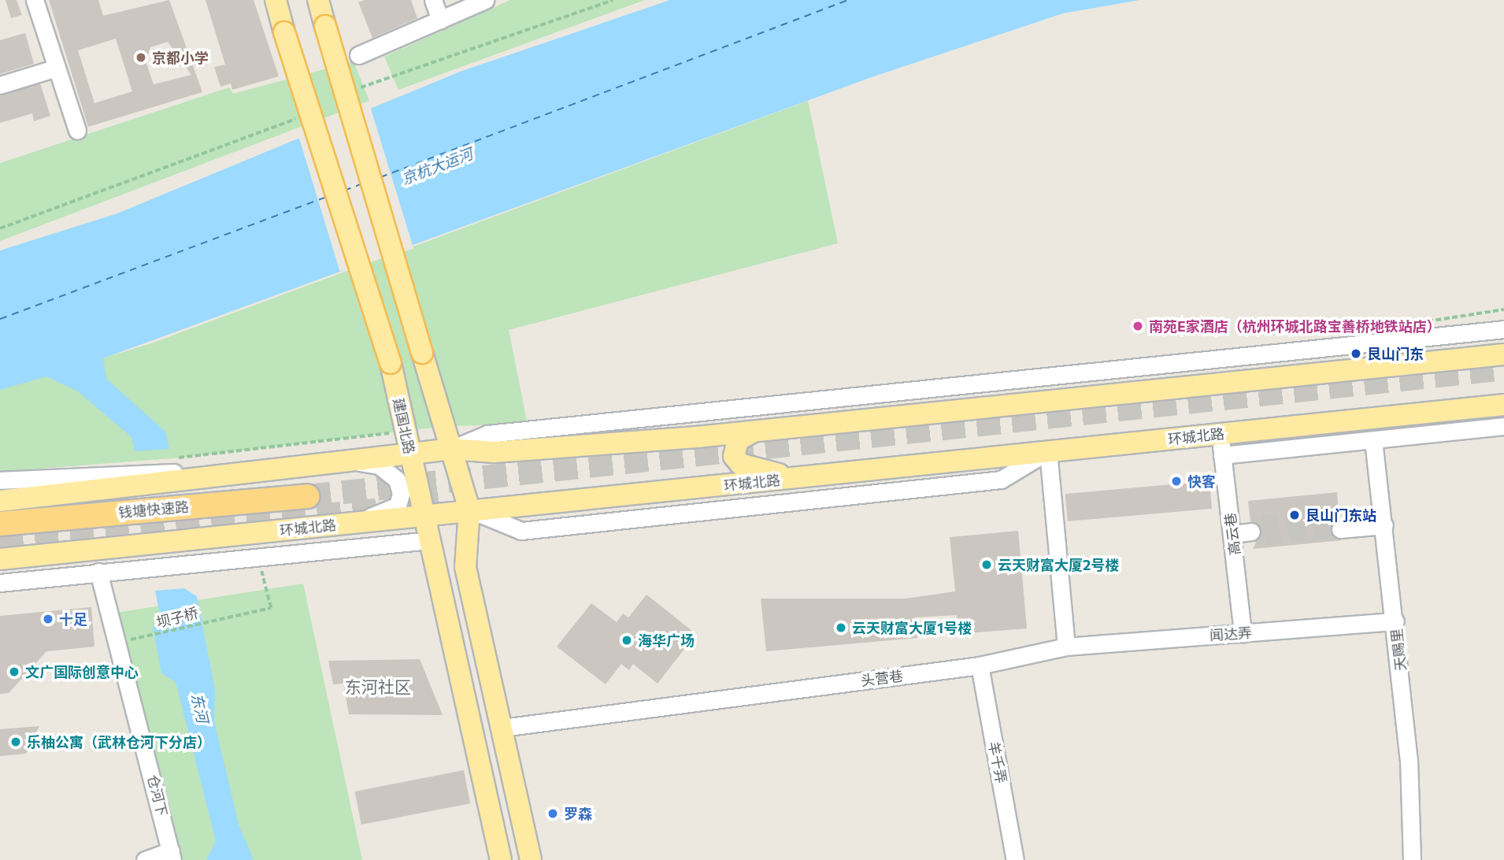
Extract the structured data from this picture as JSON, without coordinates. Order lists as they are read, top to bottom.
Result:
{
  "streets": {
    "highway": ["钱塘快速路"],
    "main road": ["建国北路", "环城北路"],
    "street": [
      "高云巷",
      "闻达弄",
      "天赐里",
      "头营巷",
      "羊千弄",
      "仓河下"
    ],
    "path": ["坝子桥"]
  },
  "crossings": [
    ["建国北路", "环城北路"],
    ["环城北路", "高云巷"],
    ["高云巷", "闻达弄"],
    ["闻达弄", "天赐里"],
    ["闻达弄", "头营巷"],
    ["头营巷", "羊千弄"]
  ],
  "districts": ["东河社区"],
  "water": ["京杭大运河", "东河"],
  "places": [
    "京都小学",
    "南苑E家酒店（杭州环城北路宝善桥地铁站店）",
    "艮山门东",
    "快客",
    "艮山门东站",
    "云天财富大厦2号楼",
    "十足",
    "云天财富大厦1号楼",
    "海华广场",
    "文广国际创意中心",
    "乐柚公寓（武林仓河下分店）",
    "罗森"
  ]
}
